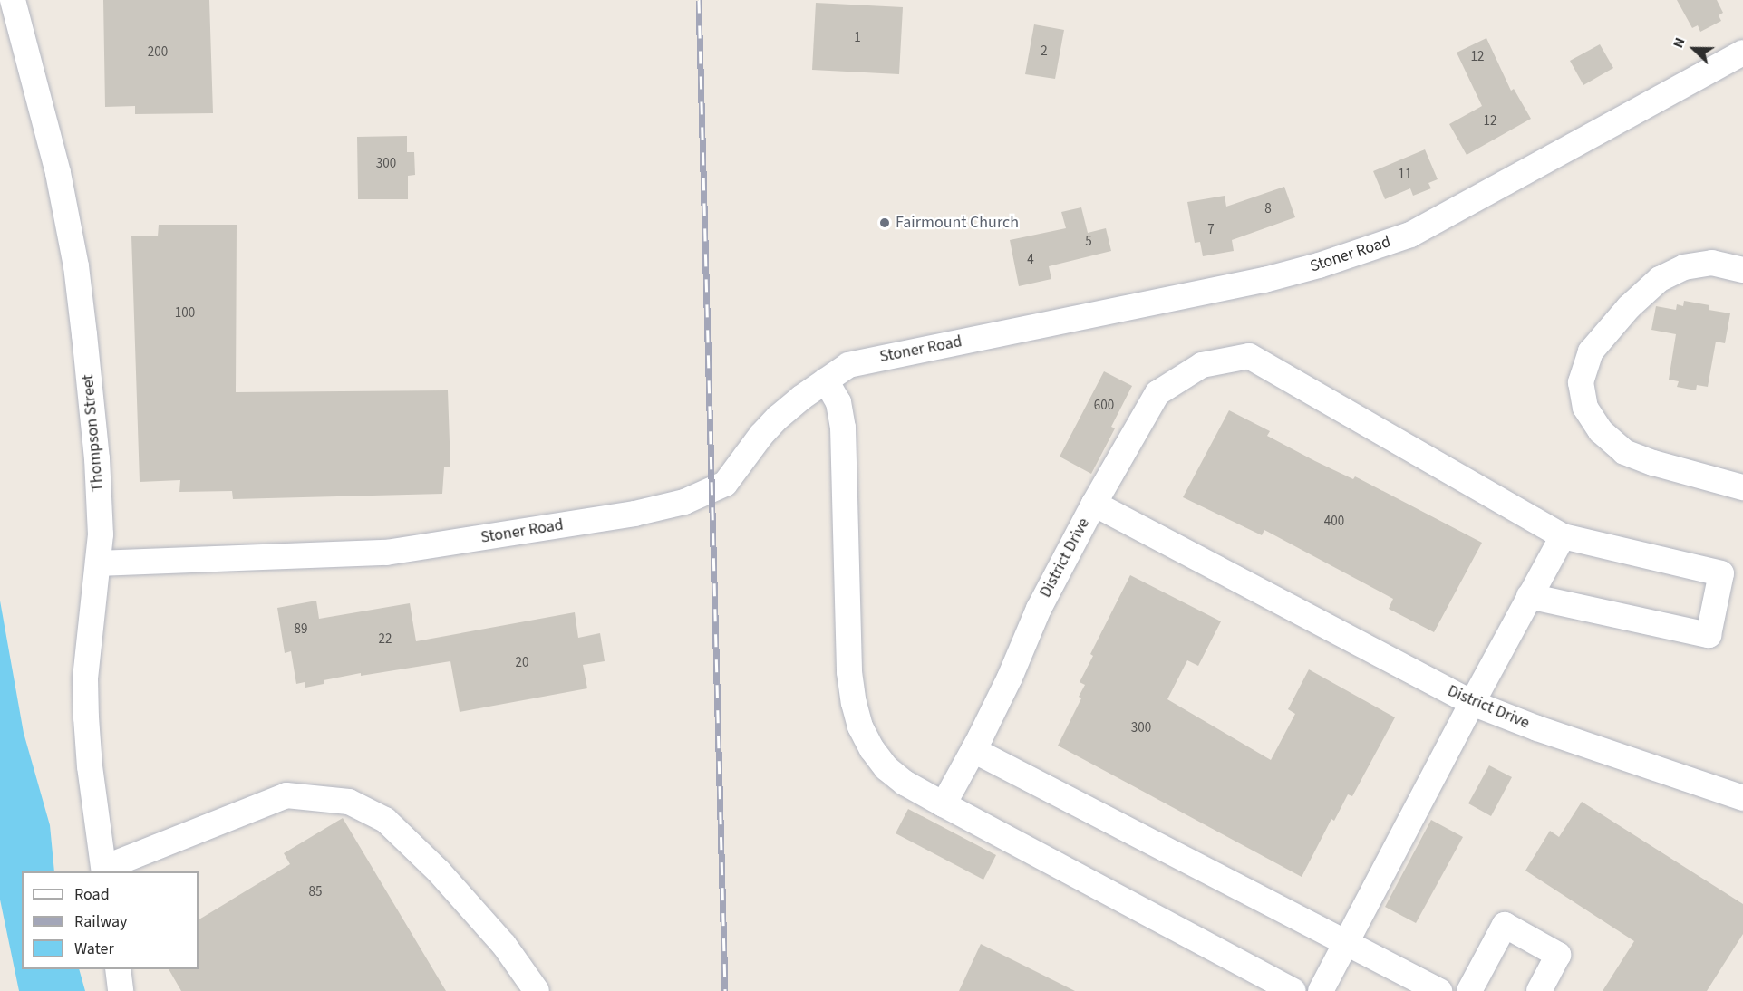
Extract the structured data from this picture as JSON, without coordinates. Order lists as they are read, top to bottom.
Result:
{
  "streets": {
    "street": ["Stoner Road", "Thompson Street", "District Drive"]
  },
  "crossings": [
    ["Stoner Road", "Thompson Street"]
  ],
  "places": ["Fairmount Church"],
  "house_numbers": [
    "1",
    "2",
    "200",
    "12",
    "12",
    "300",
    "11",
    "8",
    "7",
    "5",
    "4",
    "100",
    "600",
    "400",
    "89",
    "22",
    "20",
    "300",
    "85"
  ],
  "legend": ["Road", "Railway", "Water"],
  "north": "left"
}
